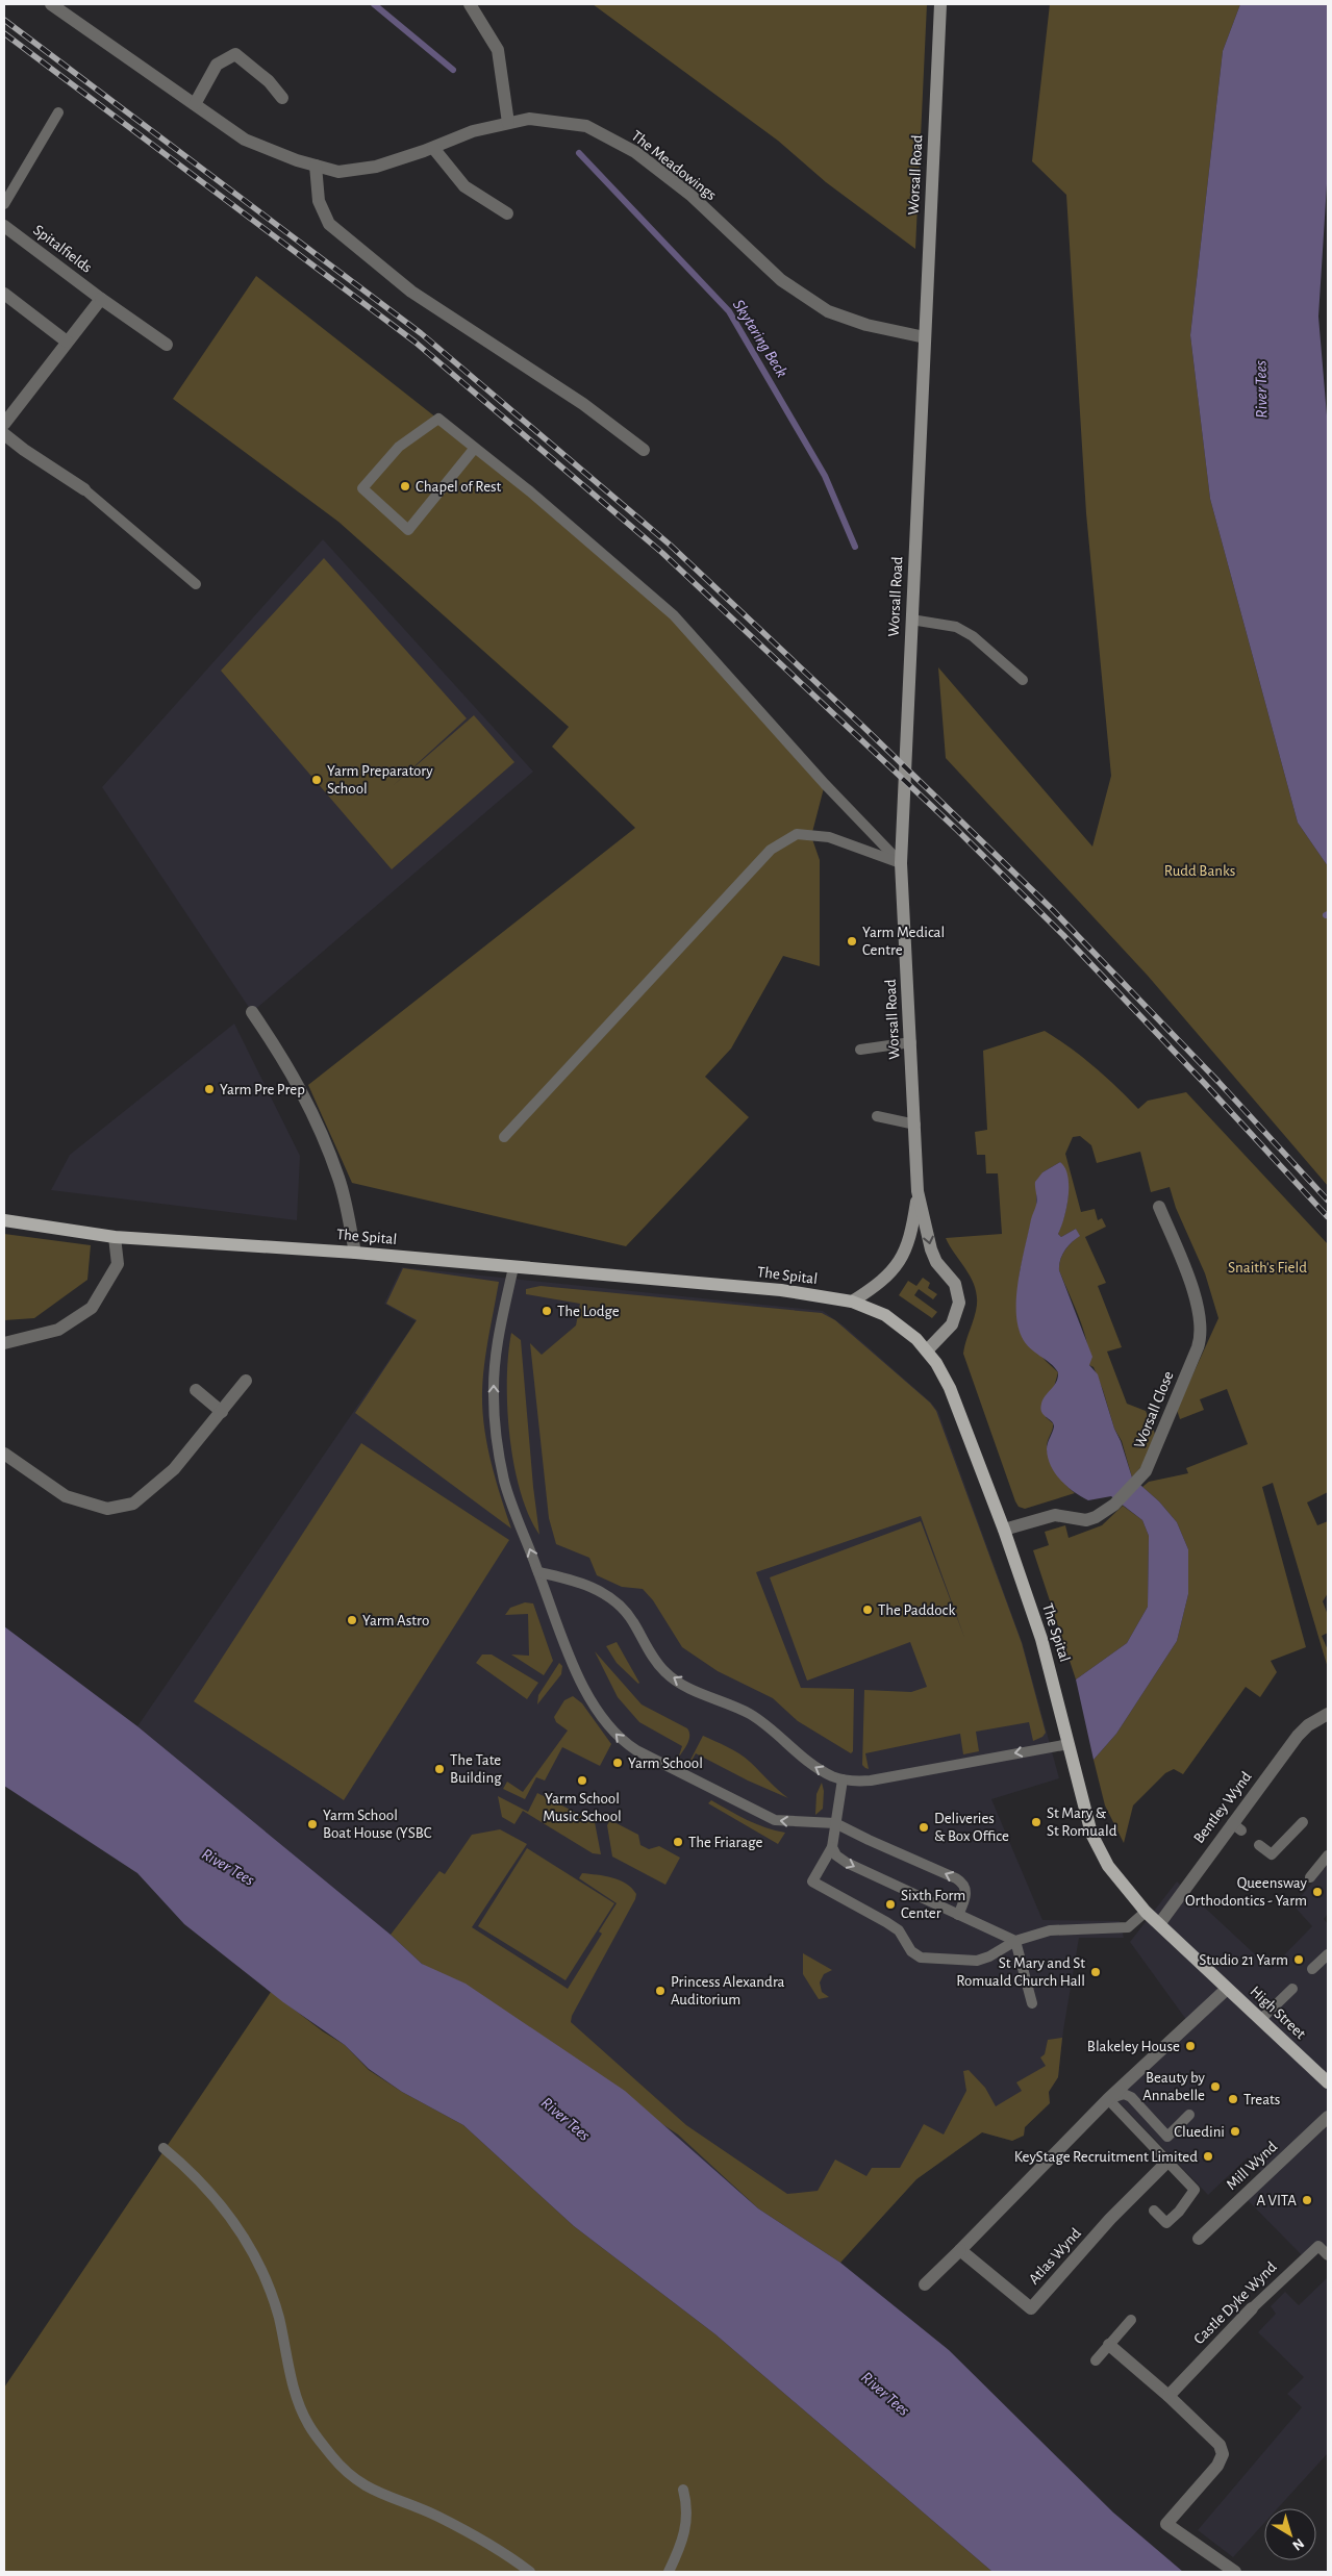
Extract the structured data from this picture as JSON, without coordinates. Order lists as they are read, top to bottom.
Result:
{
  "streets": {
    "main road": ["Worsall Road", "The Spital", "High Street"],
    "street": [
      "The Meadowings",
      "Spitalfields",
      "Worsall Close",
      "Bentley Wynd",
      "Mill Wynd",
      "Atlas Wynd",
      "Castle Dyke Wynd"
    ]
  },
  "crossings": [
    ["The Meadowings", "Worsall Road"],
    ["Worsall Road", "The Spital"],
    ["The Spital", "Worsall Close"],
    ["The Spital", "Bentley Wynd"],
    ["The Spital", "High Street"],
    ["Bentley Wynd", "High Street"]
  ],
  "water": ["Skytering Beck", "River Tees"],
  "parks": ["Rudd Banks", "Snaith's Field"],
  "places": [
    "Chapel of Rest",
    "Yarm Preparatory School",
    "Yarm Medical Centre",
    "Yarm Pre Prep",
    "The Lodge",
    "The Paddock",
    "Yarm Astro",
    "Yarm School",
    "The Tate Building",
    "Yarm School Music School",
    "St Mary & St Romuald",
    "Yarm School Boat House (YSBC",
    "Deliveries & Box Office",
    "The Friarage",
    "Queensway Orthodontics - Yarm",
    "Sixth Form Center",
    "Studio 21 Yarm",
    "St Mary and St Romuald Church Hall",
    "Princess Alexandra Auditorium",
    "Blakeley House",
    "Beauty by Annabelle",
    "Treats",
    "Cluedini",
    "KeyStage Recruitment Limited",
    "A VITA"
  ],
  "north": "bottom right"
}
